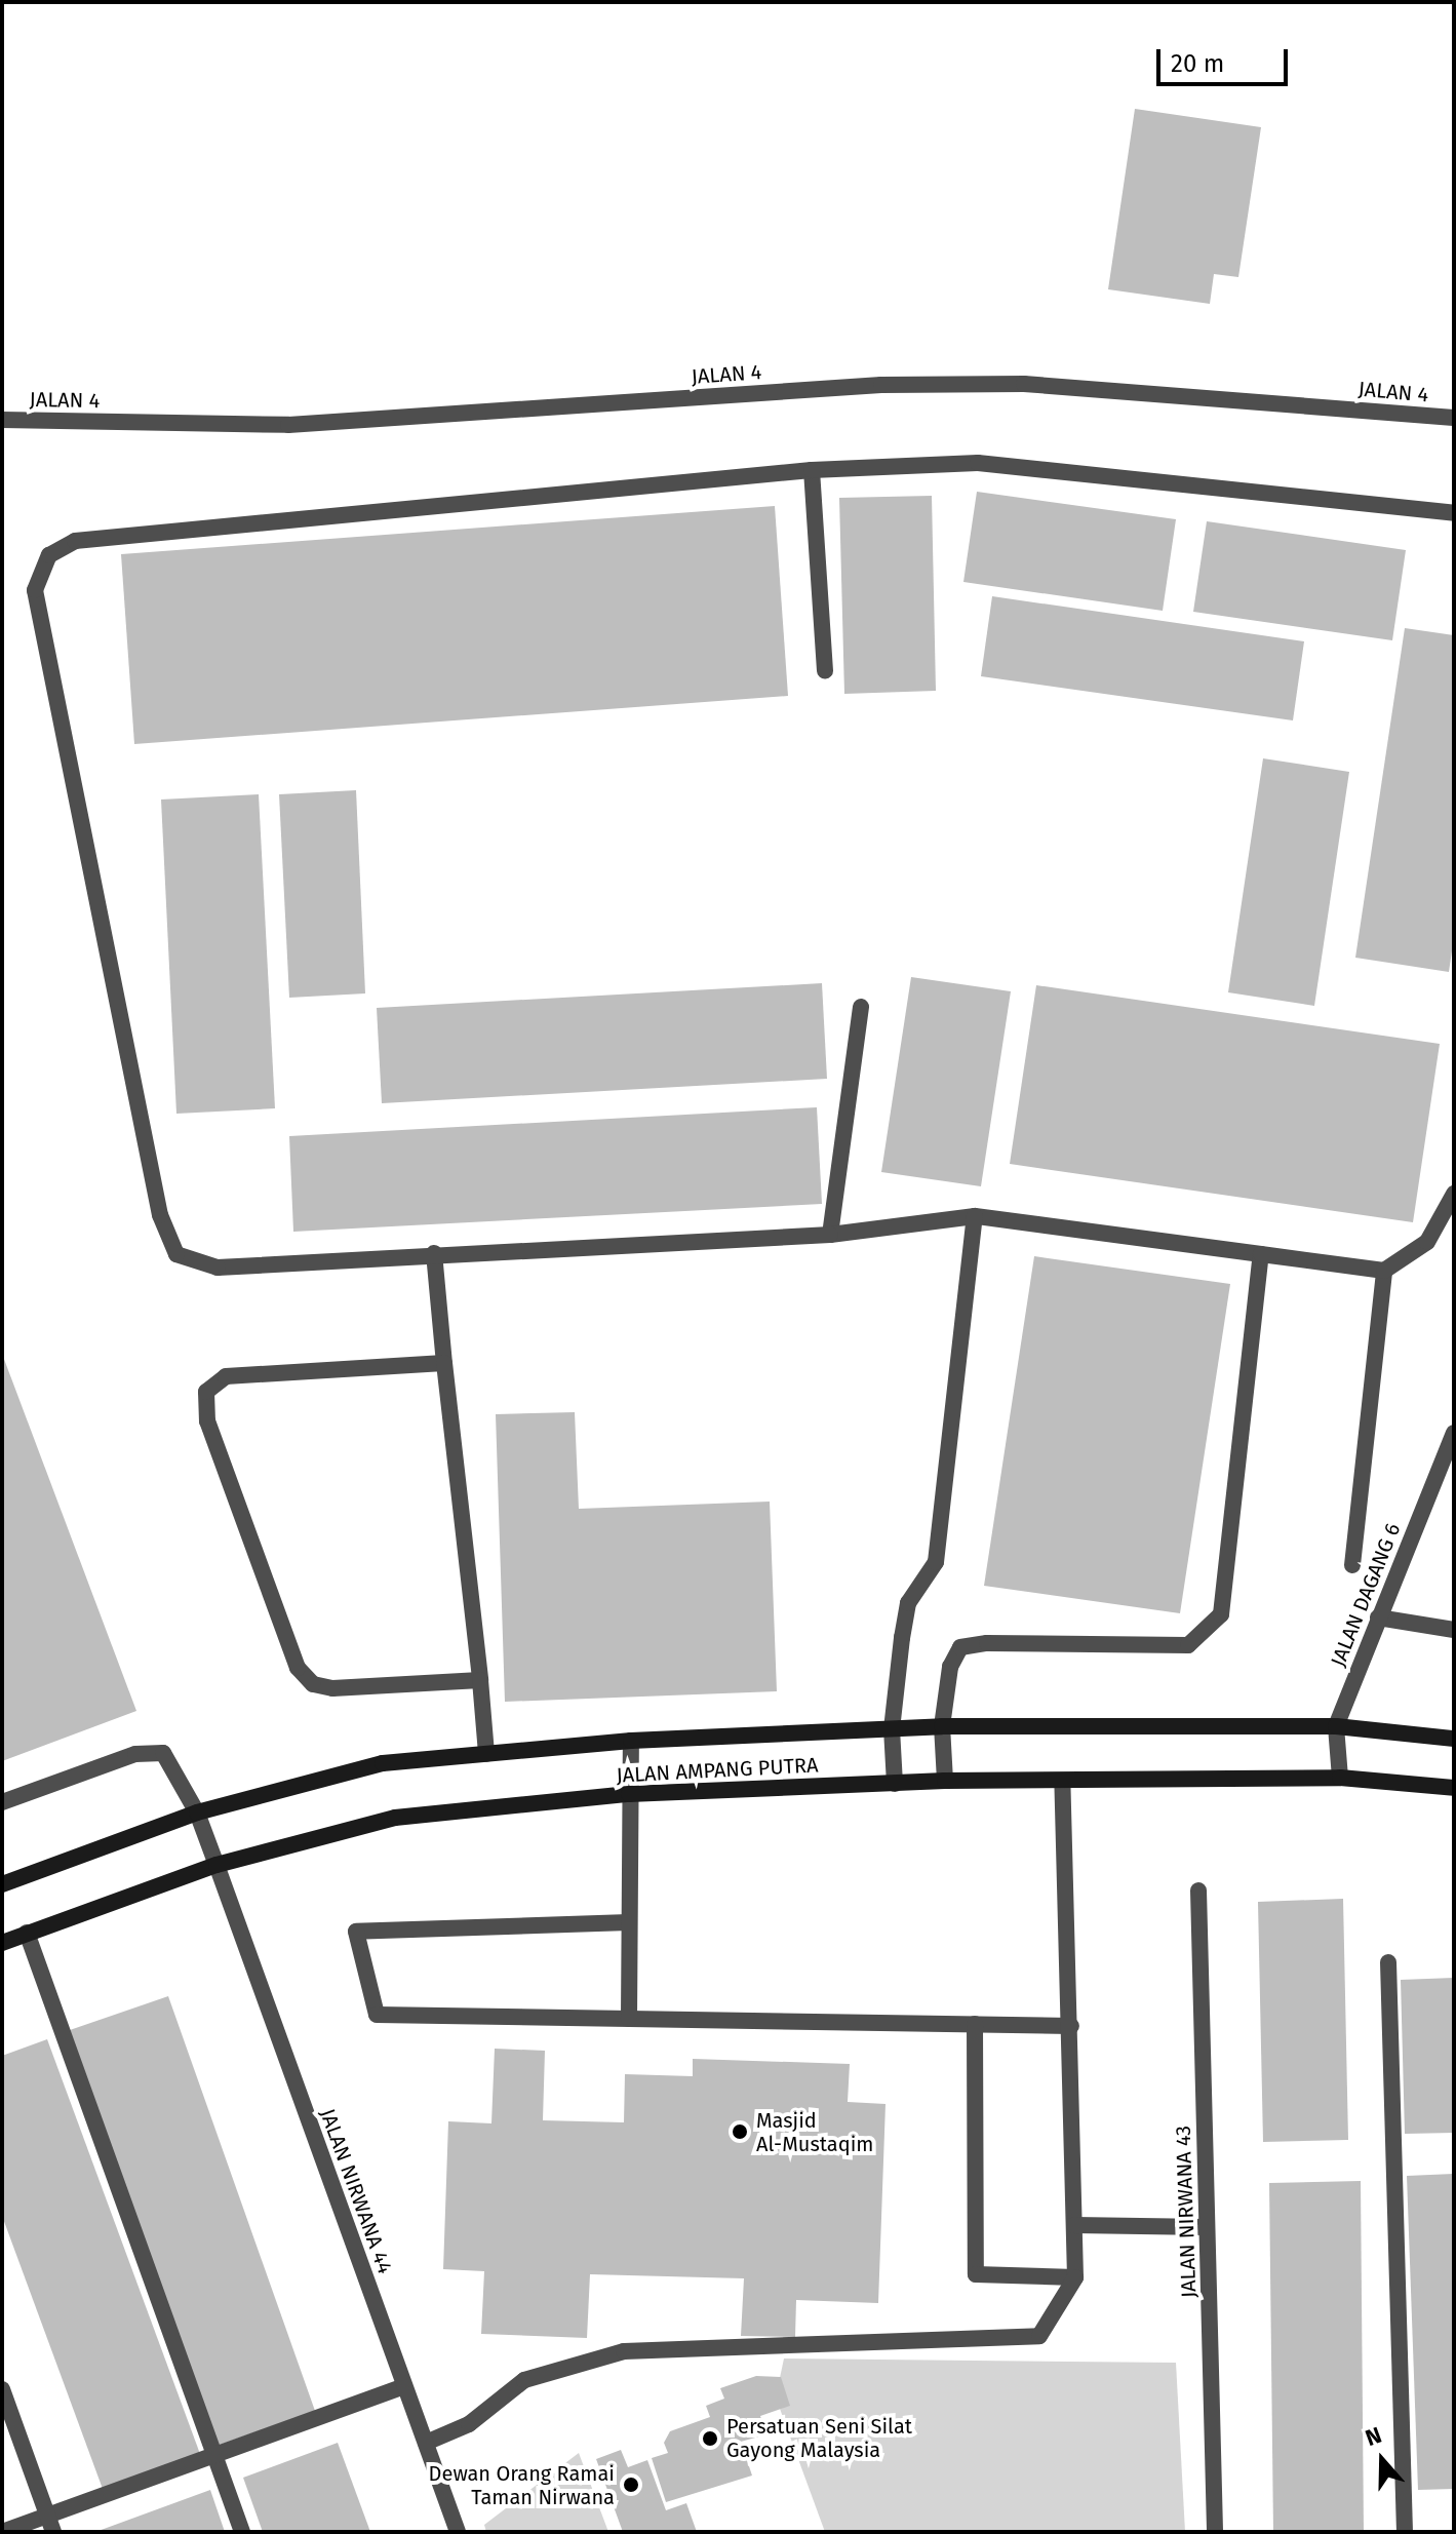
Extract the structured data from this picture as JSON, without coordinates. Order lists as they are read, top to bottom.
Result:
{
  "streets": {
    "street": [
      "JALAN 4",
      "JALAN DAGANG 6",
      "JALAN AMPANG PUTRA",
      "JALAN NIRWANA 44",
      "JALAN NIRWANA 43"
    ]
  },
  "crossings": [
    ["JALAN DAGANG 6", "JALAN AMPANG PUTRA"],
    ["JALAN AMPANG PUTRA", "JALAN NIRWANA 44"]
  ],
  "places": ["Masjid Al-Mustaqim", "Persatuan Seni Silat Gayong Malaysia", "Dewan Orang Ramai Taman Nirwana"],
  "scale_bar": "20 m",
  "north": "top"
}
